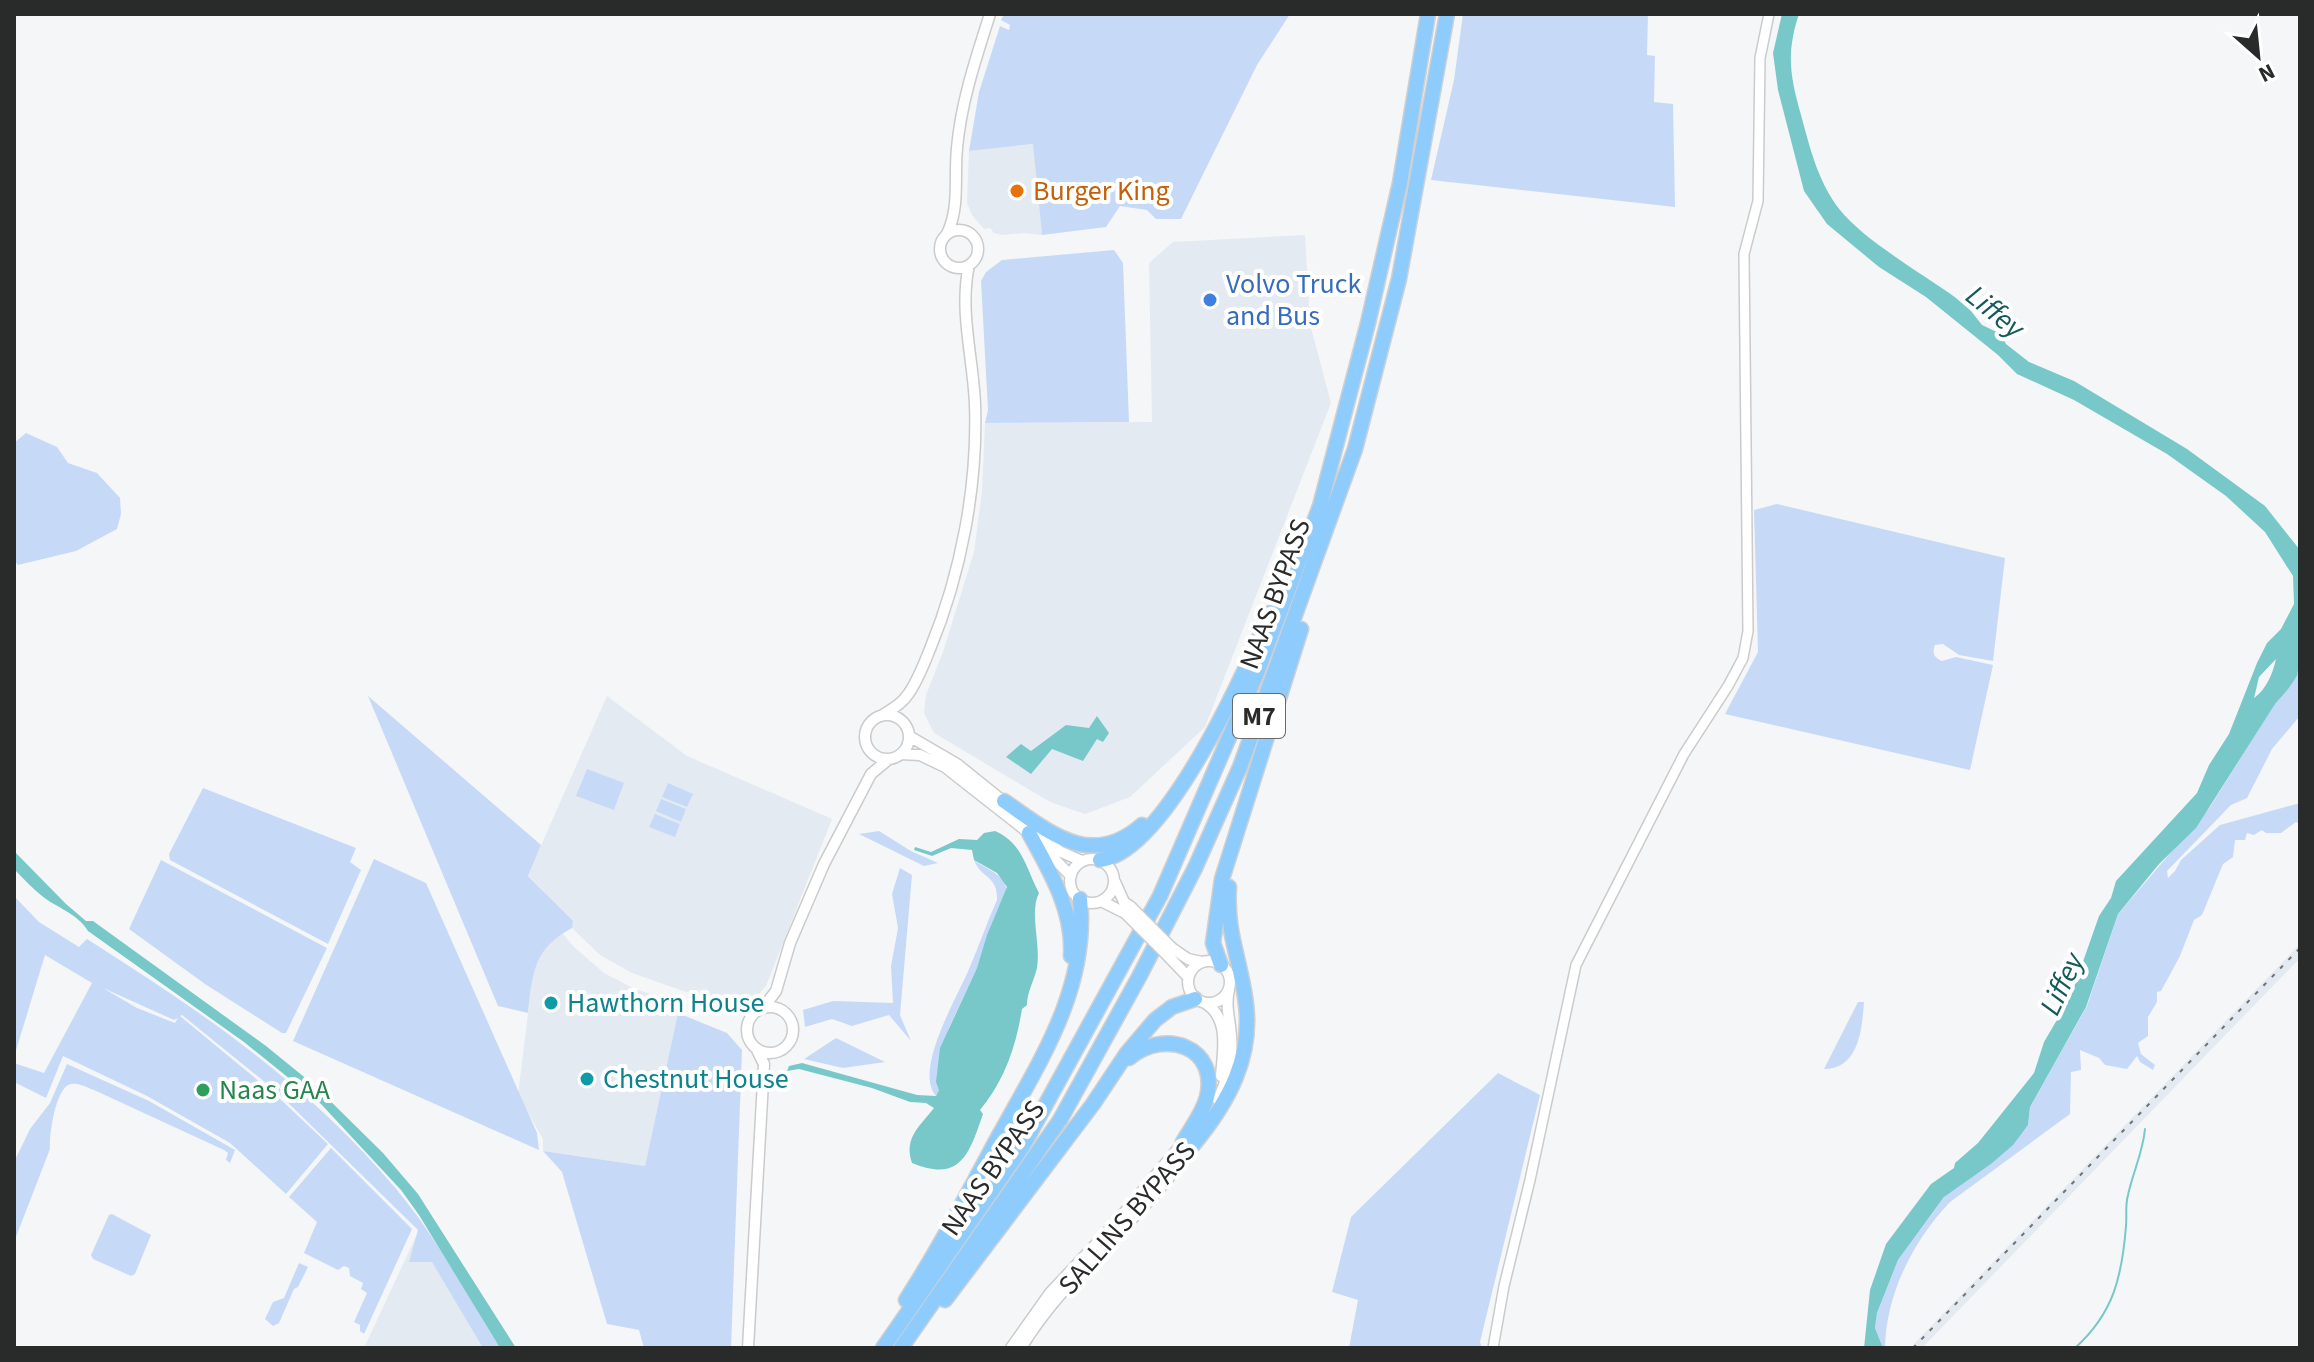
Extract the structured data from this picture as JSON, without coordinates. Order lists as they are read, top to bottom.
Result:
{
  "streets": {
    "highway": ["NAAS BYPASS", "M7"],
    "main road": ["SALLINS BYPASS"]
  },
  "crossings": [
    ["NAAS BYPASS", "M7"],
    ["M7", "SALLINS BYPASS"]
  ],
  "water": ["Liffey"],
  "places": [
    "Burger King",
    "Volvo Truck and Bus",
    "Hawthorn House",
    "Chestnut House",
    "Naas GAA"
  ],
  "north": "bottom right"
}
